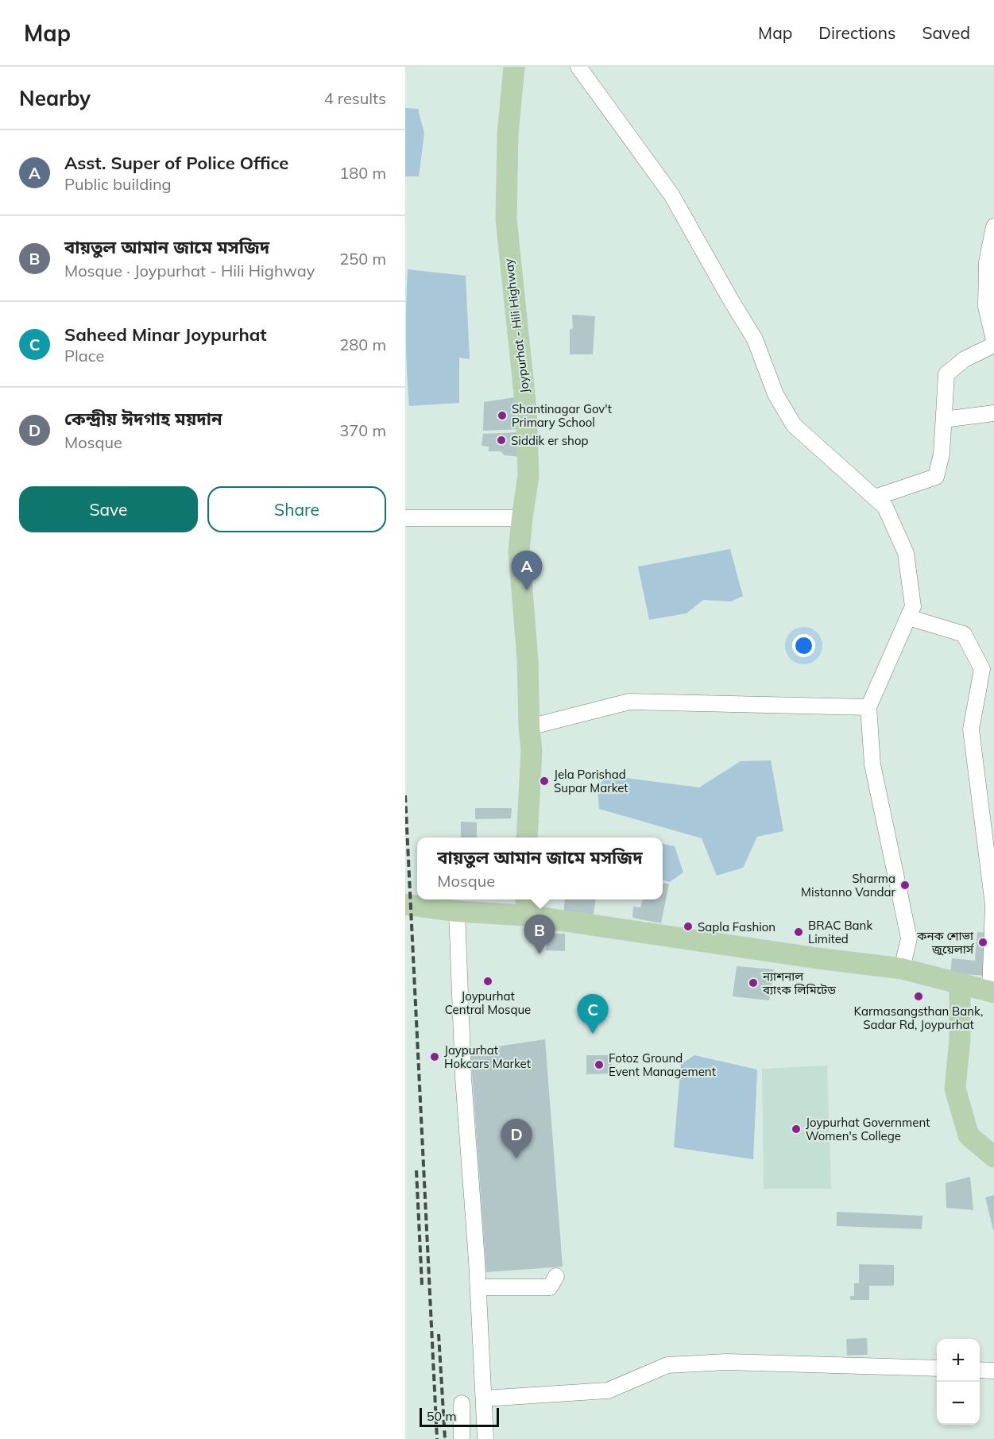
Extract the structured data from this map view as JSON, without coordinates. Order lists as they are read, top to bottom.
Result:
{
  "streets": {
    "main road": ["Joypurhat - Hili Highway"]
  },
  "places": [
    "Shantinagar Gov't Primary School",
    "Siddik er shop",
    "Jela Porishad Supar Market",
    "Sharma Mistanno Vandar",
    "Sapla Fashion",
    "BRAC Bank Limited",
    "কনক শোভা জুয়েলার্স",
    "Joypurhat Central Mosque",
    "ন্যাশনাল ব্যাংক লিমিটেড",
    "Karmasangsthan Bank, Sadar Rd, Joypurhat",
    "Jaypurhat Hokcars Market",
    "Fotoz Ground Event Management",
    "Joypurhat Government Women's College"
  ],
  "scale_bar": "50 m",
  "page": {
    "header": "Map",
    "nav": ["Map", "Directions", "Saved"],
    "heading": ["Nearby", "4 results"],
    "list": [
      {
        "mark": "A",
        "name": "Asst. Super of Police Office",
        "note": "Public building",
        "value": "180 m"
      },
      {
        "mark": "B",
        "name": "বায়তুল আমান জামে মসজিদ",
        "note": "Mosque · Joypurhat - Hili Highway",
        "value": "250 m"
      },
      {
        "mark": "C",
        "name": "Saheed Minar Joypurhat",
        "note": "Place",
        "value": "280 m"
      },
      {
        "mark": "D",
        "name": "কেন্দ্রীয় ঈদগাহ ময়দান",
        "note": "Mosque",
        "value": "370 m"
      }
    ],
    "buttons": ["Save", "Share"],
    "pins": [
      "A",
      "B",
      "C",
      "D"
    ],
    "popup": ["বায়তুল আমান জামে মসজিদ", "Mosque"],
    "map_buttons": ["+", "−"],
    "scale": "50 m"
  }
}
